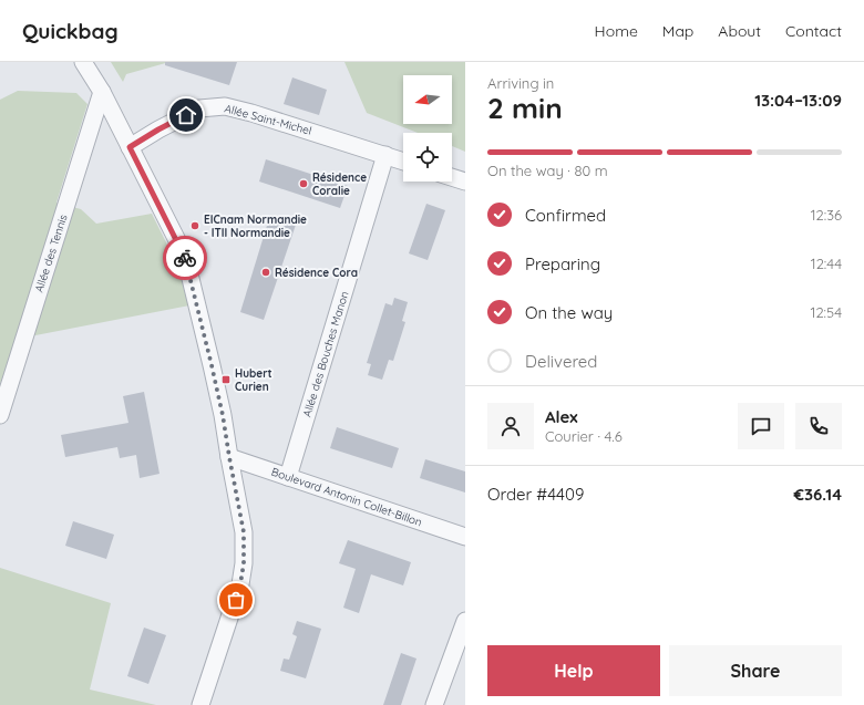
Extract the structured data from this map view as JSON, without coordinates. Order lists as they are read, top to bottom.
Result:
{
  "streets": {
    "street": [
      "Allée Saint-Michel",
      "Allée des Tennis",
      "Allée des Bouches Manon",
      "Boulevard Antonin Collet-Billon"
    ]
  },
  "crossings": [
    ["Allée Saint-Michel", "Allée des Bouches Manon"],
    ["Allée des Bouches Manon", "Boulevard Antonin Collet-Billon"]
  ],
  "places": {
    "other": ["Résidence Coralie", "EICnam Normandie - ITII Normandie", "Résidence Cora"],
    "transit": ["Hubert Curien"]
  },
  "north": "left",
  "page": {
    "header": "Quickbag",
    "nav": [
      "Home",
      "Map",
      "About",
      "Contact"
    ],
    "heading": ["2 min", "Arriving in", "13:04–13:09"],
    "panel": [
      "Alex",
      "Courier · 4.6",
      "Order #4409",
      "€36.14"
    ],
    "bar": "On the way · 80 m",
    "list": [
      ["Confirmed", "12:36"],
      ["Preparing", "12:44"],
      ["On the way", "12:54"],
      "Delivered"
    ],
    "buttons": ["Help", "Share"]
  }
}
